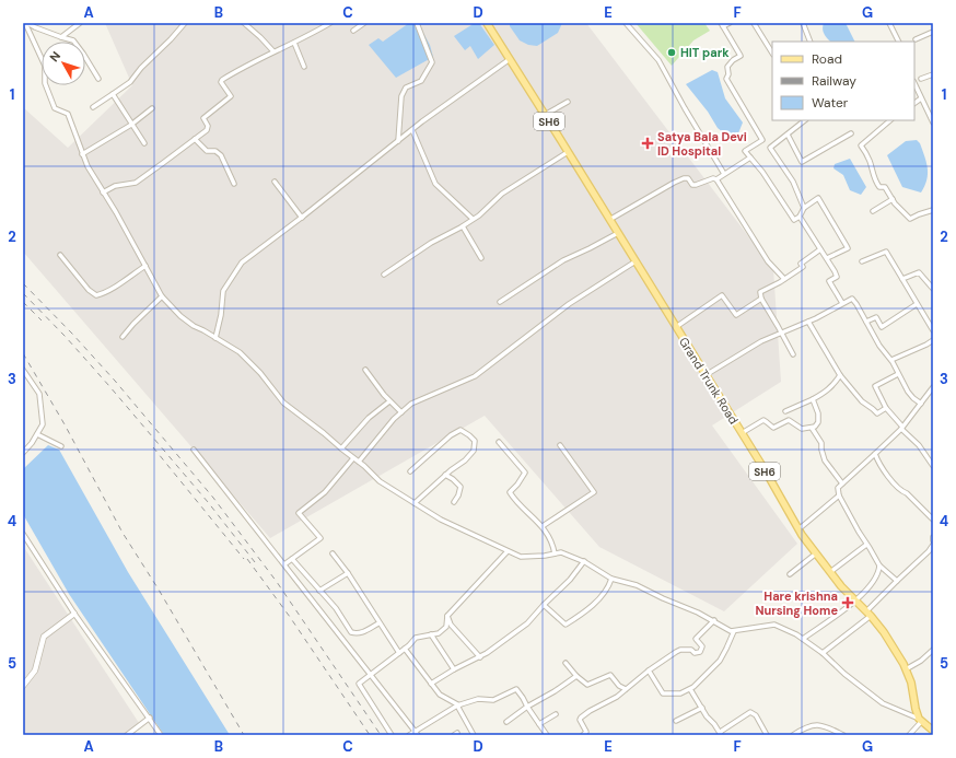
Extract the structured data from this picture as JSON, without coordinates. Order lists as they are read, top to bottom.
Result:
{
  "streets": {
    "main road": ["SH6", "Grand Trunk Road"]
  },
  "places": {
    "other": ["HIT park"],
    "health": ["Satya Bala Devi ID Hospital", "Hare krishna Nursing Home"]
  },
  "legend": ["Road", "Railway", "Water"],
  "north": "top left",
  "grid": {
    "columns": [
      "A",
      "B",
      "C",
      "D",
      "E",
      "F",
      "G"
    ],
    "rows": [
      "1",
      "2",
      "3",
      "4",
      "5"
    ]
  }
}
